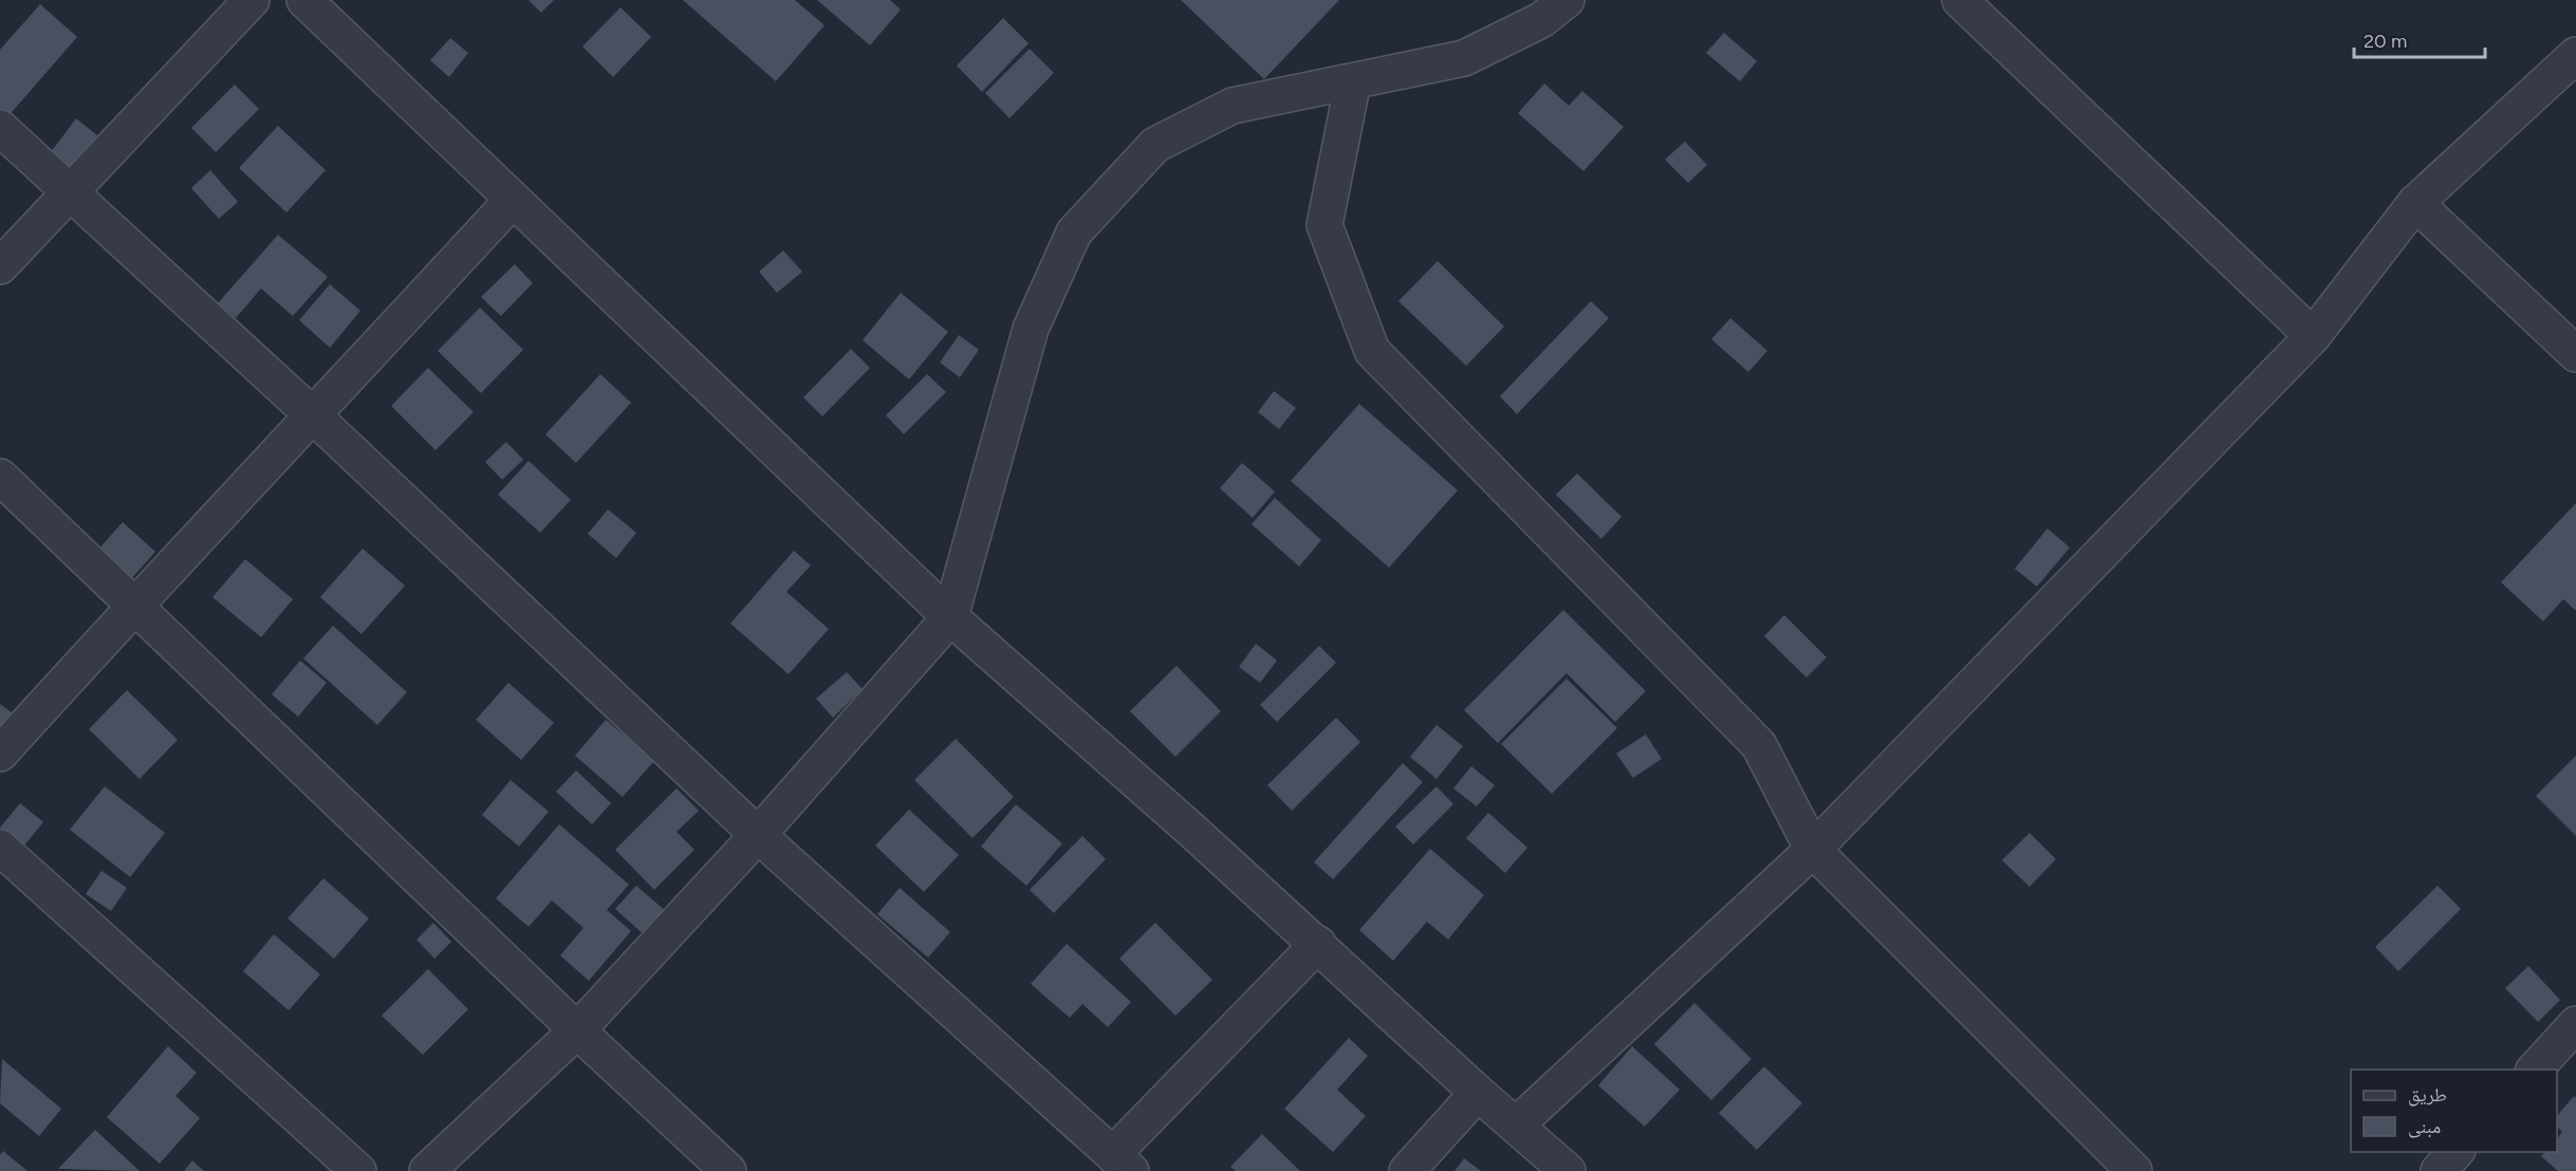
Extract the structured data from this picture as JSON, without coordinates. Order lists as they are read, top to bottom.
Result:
{
  "legend": ["طريق", "مبنى"],
  "scale_bar": "20 m"
}
